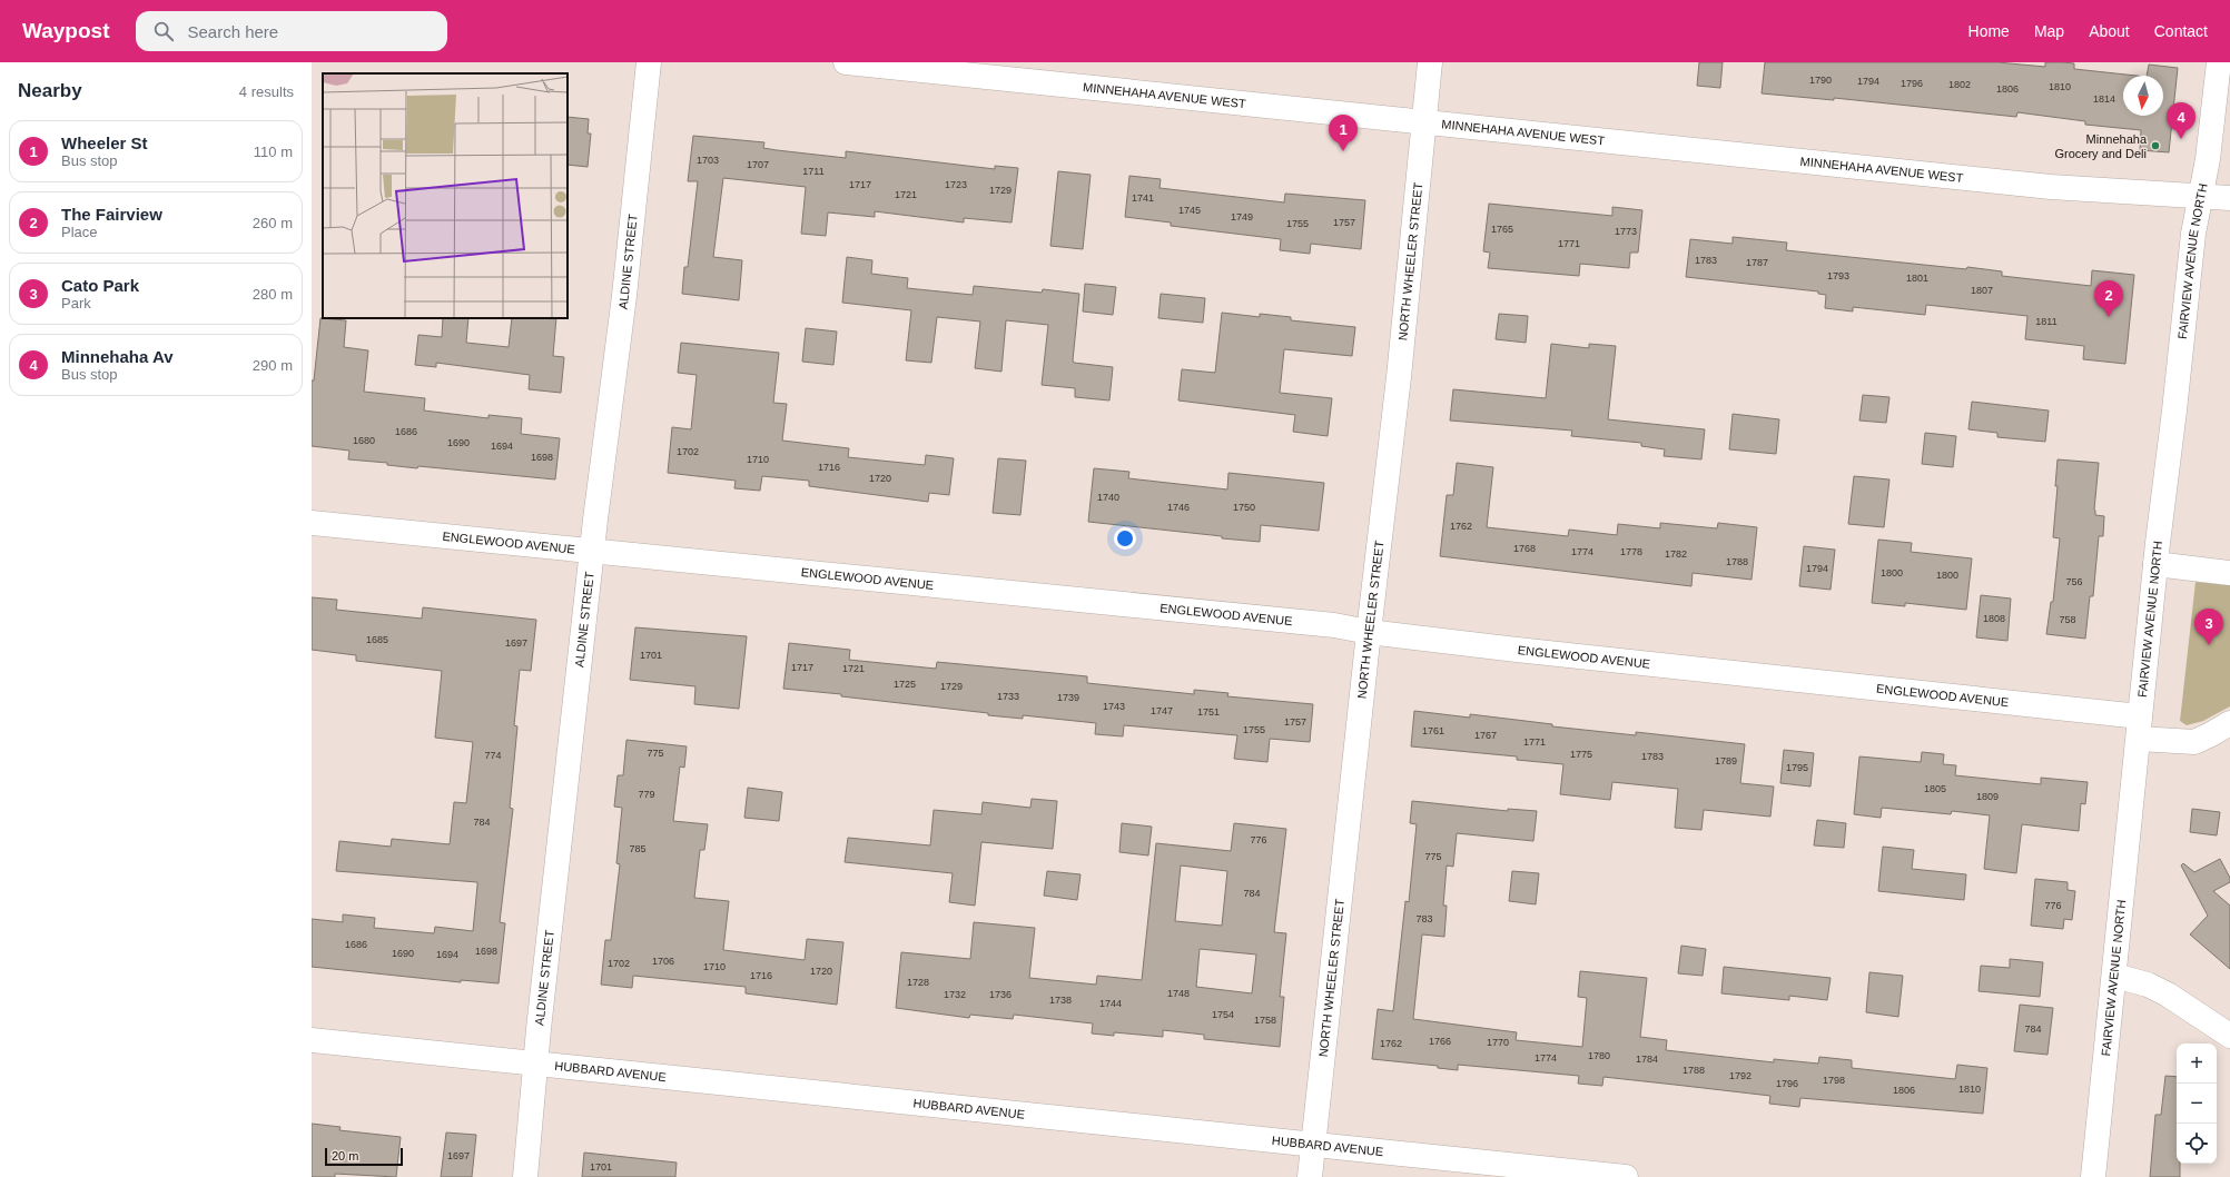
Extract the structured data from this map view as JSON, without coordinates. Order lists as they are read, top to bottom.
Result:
{
  "streets": {
    "street": [
      "MINNEHAHA AVENUE WEST",
      "ALDINE STREET",
      "NORTH WHEELER STREET",
      "FAIRVIEW AVENUE NORTH",
      "ENGLEWOOD AVENUE",
      "HUBBARD AVENUE"
    ]
  },
  "crossings": [
    ["MINNEHAHA AVENUE WEST", "NORTH WHEELER STREET"],
    ["MINNEHAHA AVENUE WEST", "FAIRVIEW AVENUE NORTH"],
    ["ALDINE STREET", "ENGLEWOOD AVENUE"],
    ["ALDINE STREET", "HUBBARD AVENUE"],
    ["NORTH WHEELER STREET", "ENGLEWOOD AVENUE"],
    ["NORTH WHEELER STREET", "HUBBARD AVENUE"],
    ["FAIRVIEW AVENUE NORTH", "ENGLEWOOD AVENUE"]
  ],
  "places": ["Minnehaha Grocery and Deli"],
  "house_numbers": [
    "1790",
    "1794",
    "1796",
    "1802",
    "1810",
    "1806",
    "1814",
    "1703",
    "1707",
    "1711",
    "1717",
    "1723",
    "1729",
    "1721",
    "1741",
    "1745",
    "1749",
    "1757",
    "1755",
    "1765",
    "1773",
    "1771",
    "1783",
    "1787",
    "1793",
    "1801",
    "1807",
    "1811",
    "1686",
    "1680",
    "1690",
    "1694",
    "1702",
    "1698",
    "1710",
    "1716",
    "1720",
    "1740",
    "1746",
    "1750",
    "1762",
    "1768",
    "1774",
    "1778",
    "1782",
    "1788",
    "1794",
    "1800",
    "1800",
    "756",
    "1808",
    "758",
    "1685",
    "1697",
    "1701",
    "1717",
    "1721",
    "1725",
    "1729",
    "1733",
    "1739",
    "1743",
    "1747",
    "1751",
    "1757",
    "1755",
    "1761",
    "1767",
    "1771",
    "775",
    "1775",
    "774",
    "1783",
    "1789",
    "1795",
    "1805",
    "779",
    "1809",
    "784",
    "776",
    "785",
    "775",
    "784",
    "776",
    "783",
    "1686",
    "1698",
    "1690",
    "1694",
    "1706",
    "1702",
    "1710",
    "1720",
    "1716",
    "1728",
    "1748",
    "1732",
    "1736",
    "1738",
    "1744",
    "1754",
    "1758",
    "784",
    "1766",
    "1770",
    "1762",
    "1780",
    "1774",
    "1784",
    "1788",
    "1792",
    "1798",
    "1796",
    "1810",
    "1806",
    "1697",
    "1701"
  ],
  "scale_bar": "20 m",
  "north": "bottom",
  "page": {
    "header": "Waypost",
    "search": "Search here",
    "nav": [
      "Home",
      "Map",
      "About",
      "Contact"
    ],
    "heading": ["Nearby", "4 results"],
    "pins": [
      "4",
      "1",
      "2",
      "3"
    ],
    "list": [
      {
        "mark": "1",
        "name": "Wheeler St",
        "note": "Bus stop",
        "value": "110 m"
      },
      {
        "mark": "2",
        "name": "The Fairview",
        "note": "Place",
        "value": "260 m"
      },
      {
        "mark": "3",
        "name": "Cato Park",
        "note": "Park",
        "value": "280 m"
      },
      {
        "mark": "4",
        "name": "Minnehaha Av",
        "note": "Bus stop",
        "value": "290 m"
      }
    ],
    "map_buttons": ["+", "−"],
    "scale": "20 m"
  }
}
